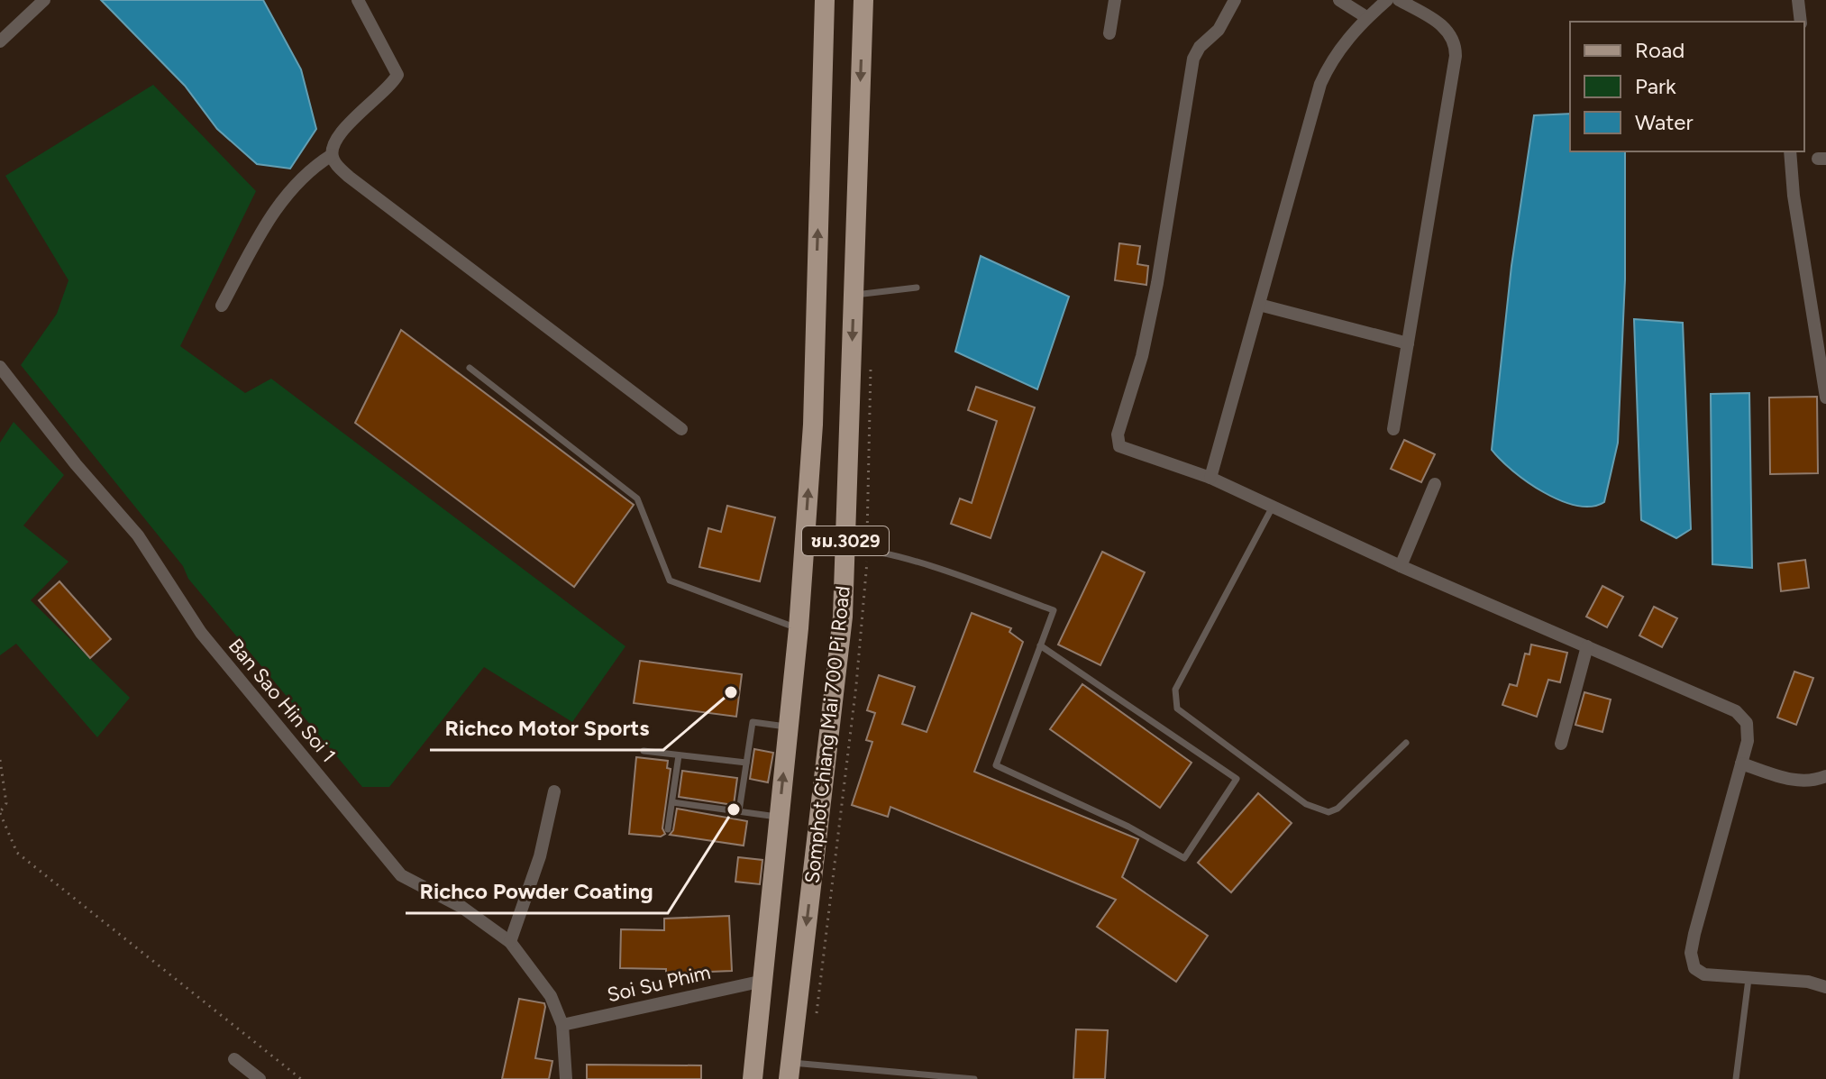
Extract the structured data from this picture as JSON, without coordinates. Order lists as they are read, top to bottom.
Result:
{
  "streets": {
    "main road": ["ชม.3029", "Somphot Chiang Mai 700 Pi Road"],
    "street": ["Ban Sao Hin Soi 1", "Soi Su Phim"]
  },
  "crossings": [
    ["Ban Sao Hin Soi 1", "Soi Su Phim"],
    ["Somphot Chiang Mai 700 Pi Road", "Soi Su Phim"]
  ],
  "places": ["Richco Motor Sports", "Richco Powder Coating"],
  "legend": ["Road", "Park", "Water"]
}
